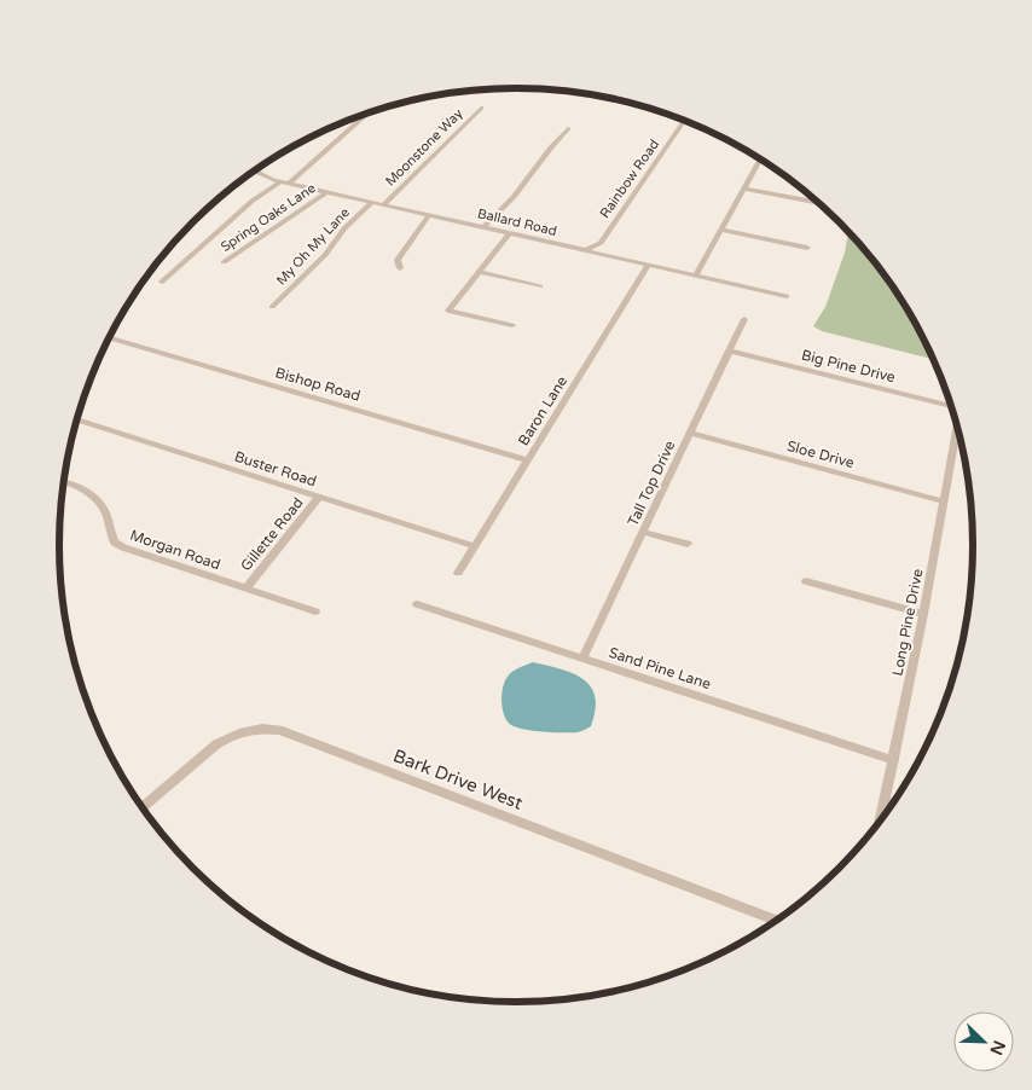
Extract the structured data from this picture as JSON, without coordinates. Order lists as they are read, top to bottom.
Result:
{
  "streets": {
    "street": [
      "Moonstone Way",
      "Rainbow Road",
      "Spring Oaks Lane",
      "Ballard Road",
      "My Oh My Lane",
      "Big Pine Drive",
      "Bishop Road",
      "Baron Lane",
      "Sloe Drive",
      "Buster Road",
      "Tall Top Drive",
      "Gillette Road",
      "Morgan Road",
      "Long Pine Drive",
      "Sand Pine Lane",
      "Bark Drive West"
    ]
  },
  "crossings": [
    ["Moonstone Way", "Ballard Road"],
    ["Rainbow Road", "Ballard Road"],
    ["Spring Oaks Lane", "Ballard Road"],
    ["Ballard Road", "My Oh My Lane"],
    ["Ballard Road", "Baron Lane"],
    ["Big Pine Drive", "Tall Top Drive"],
    ["Bishop Road", "Baron Lane"],
    ["Baron Lane", "Buster Road"],
    ["Sloe Drive", "Tall Top Drive"],
    ["Sloe Drive", "Long Pine Drive"],
    ["Buster Road", "Gillette Road"],
    ["Tall Top Drive", "Sand Pine Lane"],
    ["Gillette Road", "Morgan Road"],
    ["Long Pine Drive", "Sand Pine Lane"]
  ],
  "north": "bottom right"
}
